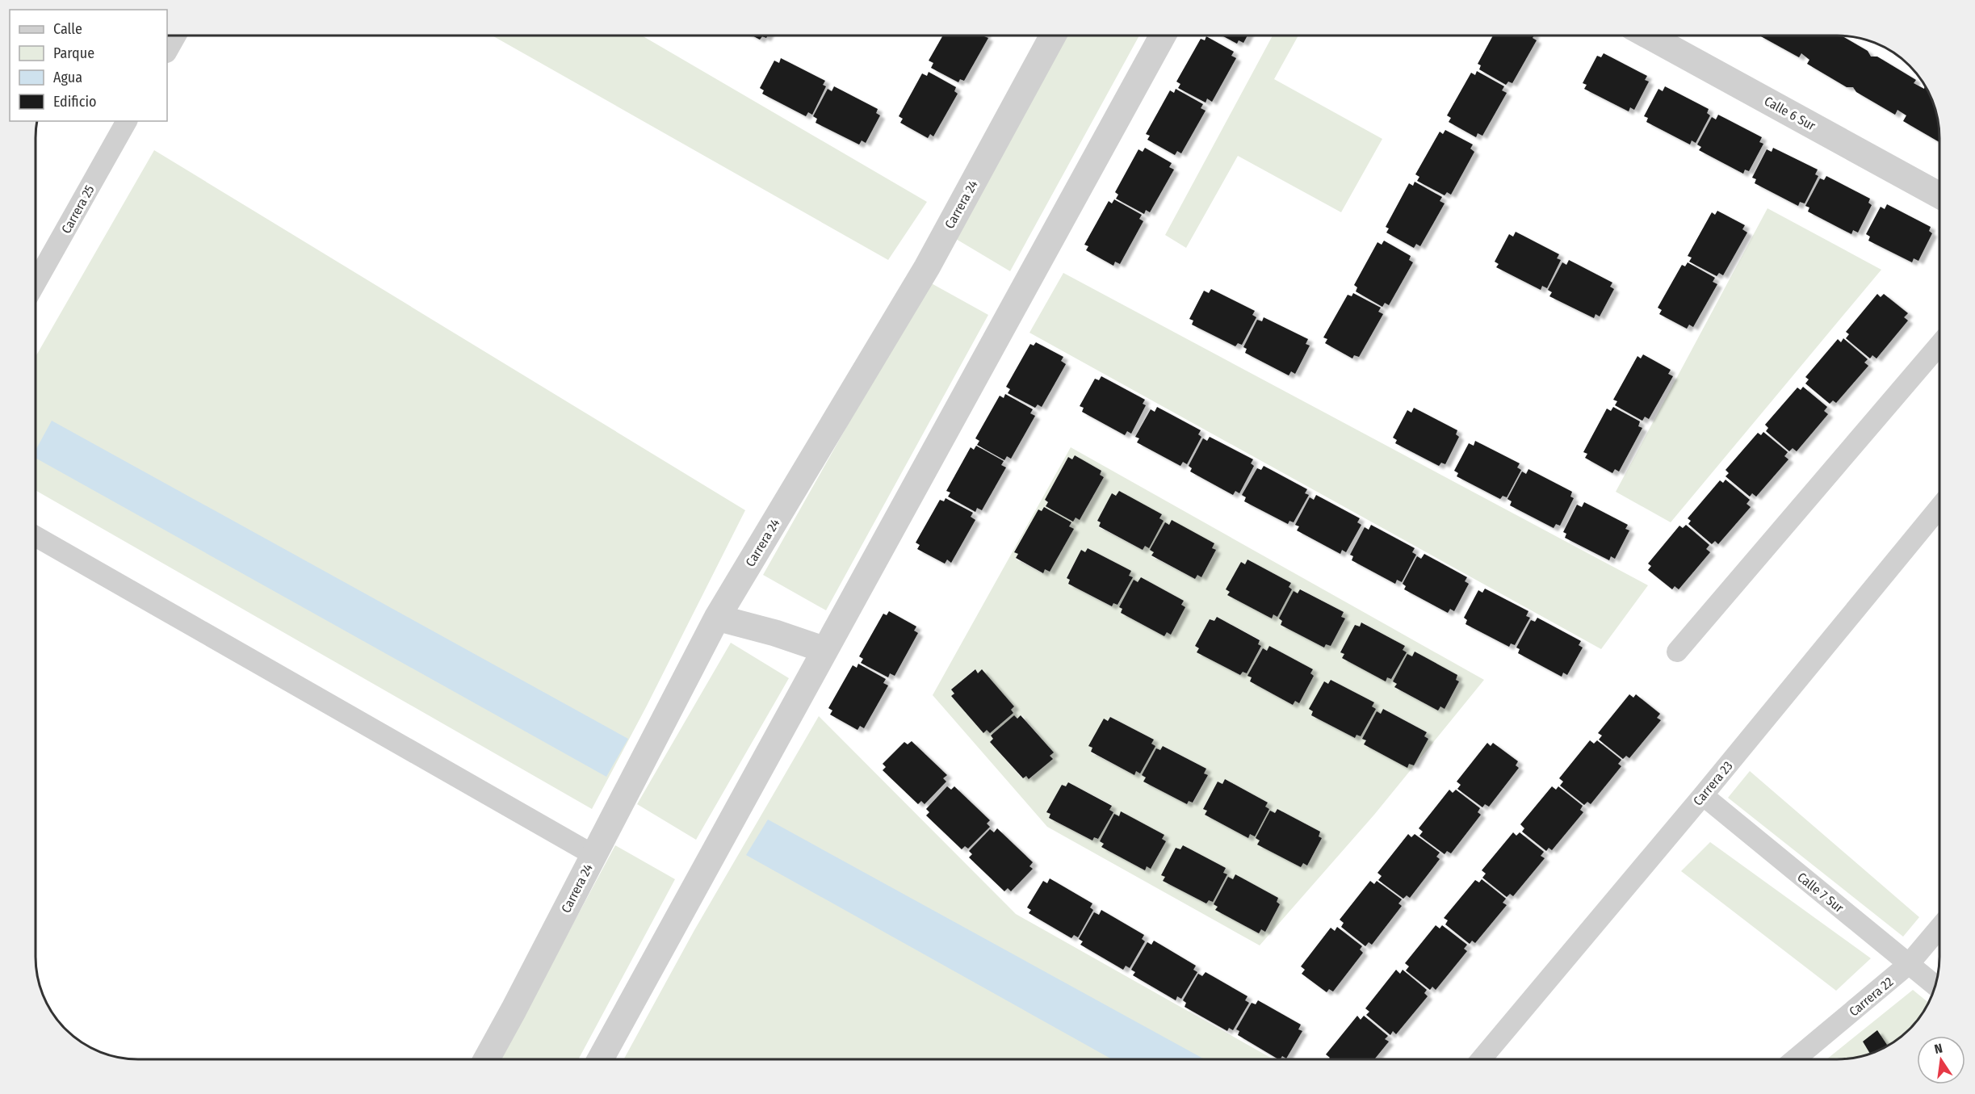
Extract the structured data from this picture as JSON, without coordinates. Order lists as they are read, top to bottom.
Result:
{
  "streets": {
    "street": [
      "Calle 6 Sur",
      "Carrera 24",
      "Carrera 25",
      "Carrera 23",
      "Calle 7 Sur",
      "Carrera 22"
    ]
  },
  "crossings": [
    ["Carrera 23", "Calle 7 Sur"],
    ["Calle 7 Sur", "Carrera 22"]
  ],
  "legend": [
    "Calle",
    "Parque",
    "Agua",
    "Edificio"
  ],
  "north": "top"
}
